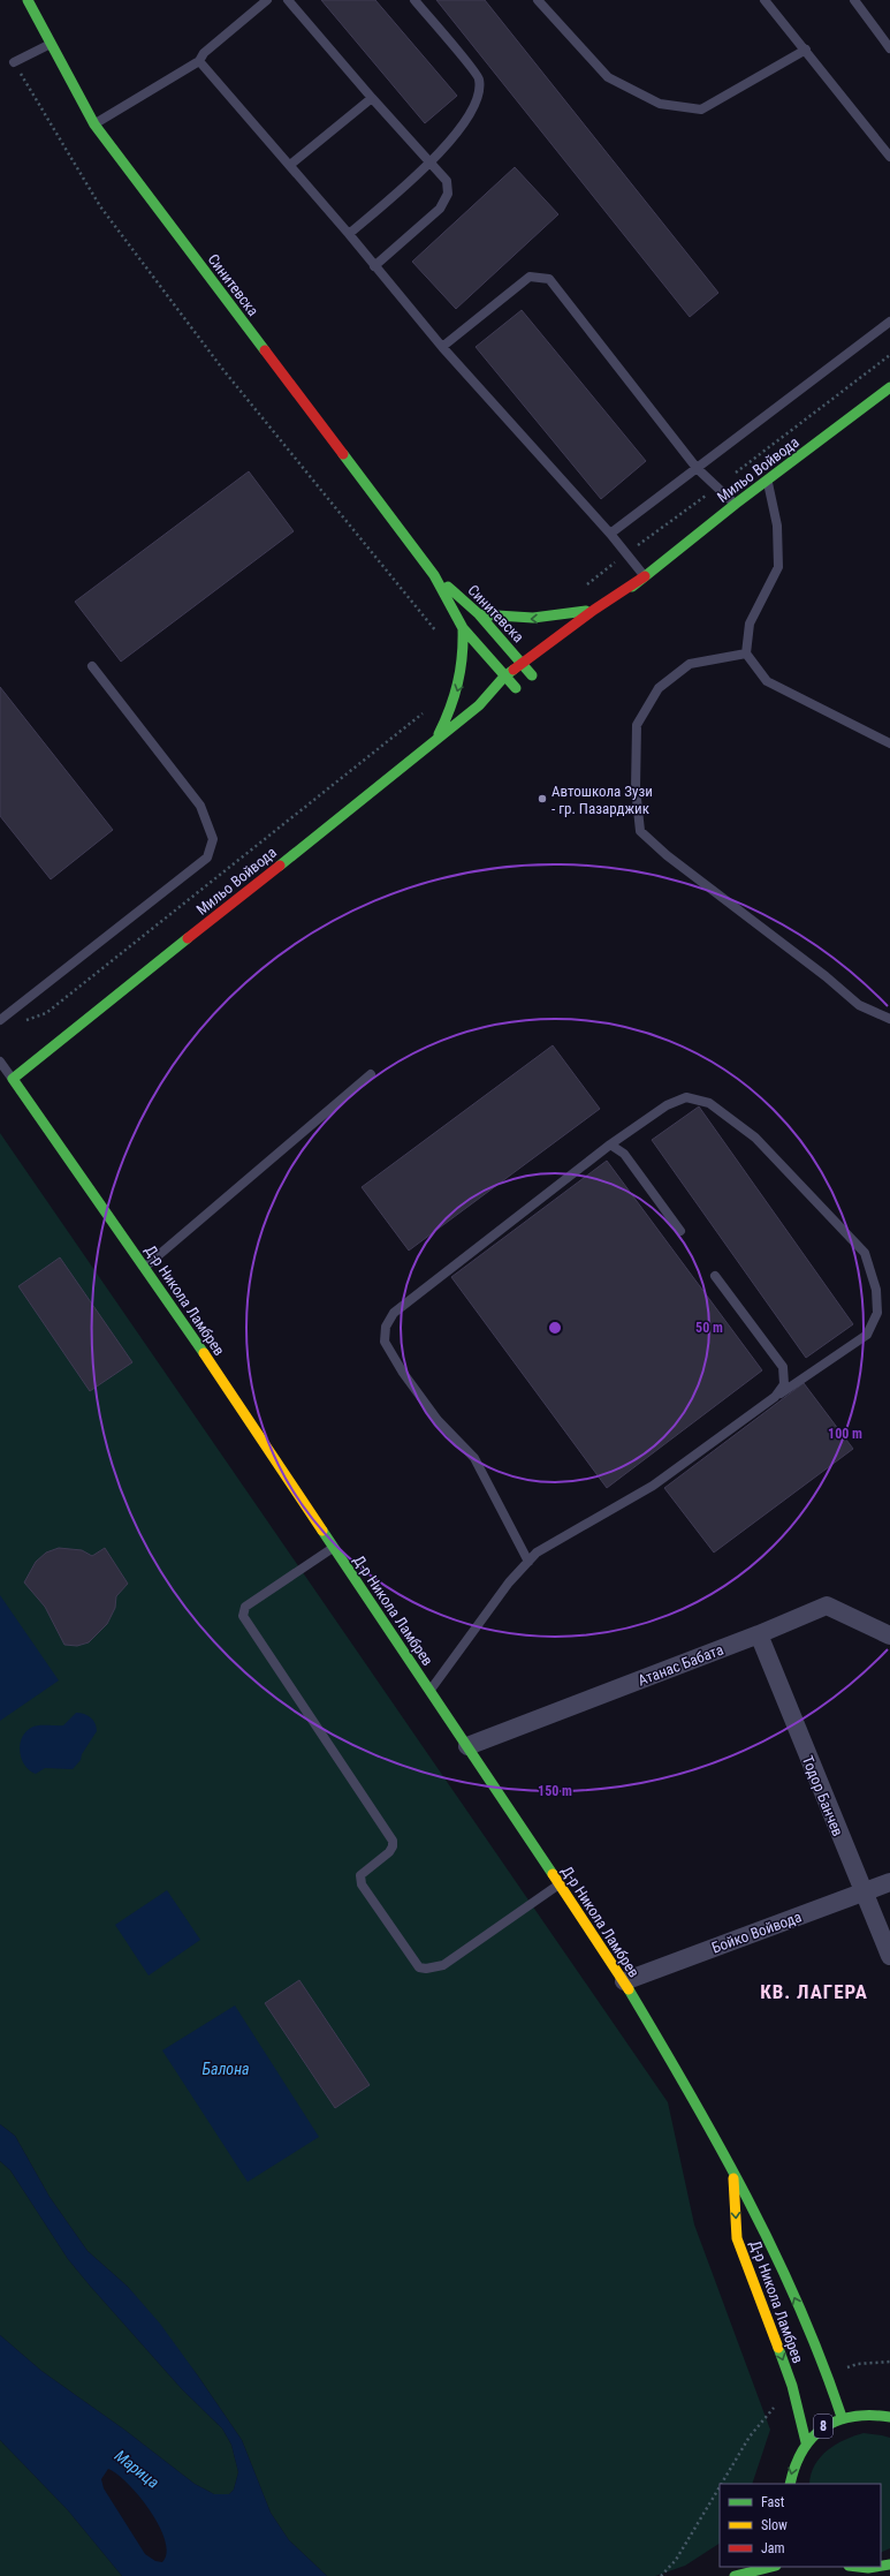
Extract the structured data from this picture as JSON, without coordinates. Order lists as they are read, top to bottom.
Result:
{
  "streets": {
    "street": [
      "Синитевска",
      "Мильо Войвода",
      "Д-р Никола Ламбрев",
      "Атанас Бабата",
      "Тодор Банчев",
      "Бойко Войвода",
      "8"
    ]
  },
  "crossings": [
    ["Синитевска", "Мильо Войвода"],
    ["Мильо Войвода", "Д-р Никола Ламбрев"],
    ["Д-р Никола Ламбрев", "Атанас Бабата"],
    ["Д-р Никола Ламбрев", "Бойко Войвода"],
    ["Д-р Никола Ламбрев", "8"],
    ["Атанас Бабата", "Тодор Банчев"],
    ["Тодор Банчев", "Бойко Войвода"]
  ],
  "districts": ["КВ. ЛАГЕРА"],
  "water": ["Балона", "Марица"],
  "places": ["Автошкола Зузи - гр. Пазарджик"],
  "legend": ["Fast", "Slow", "Jam"],
  "rings": ["50 m", "100 m", "150 m"]
}
